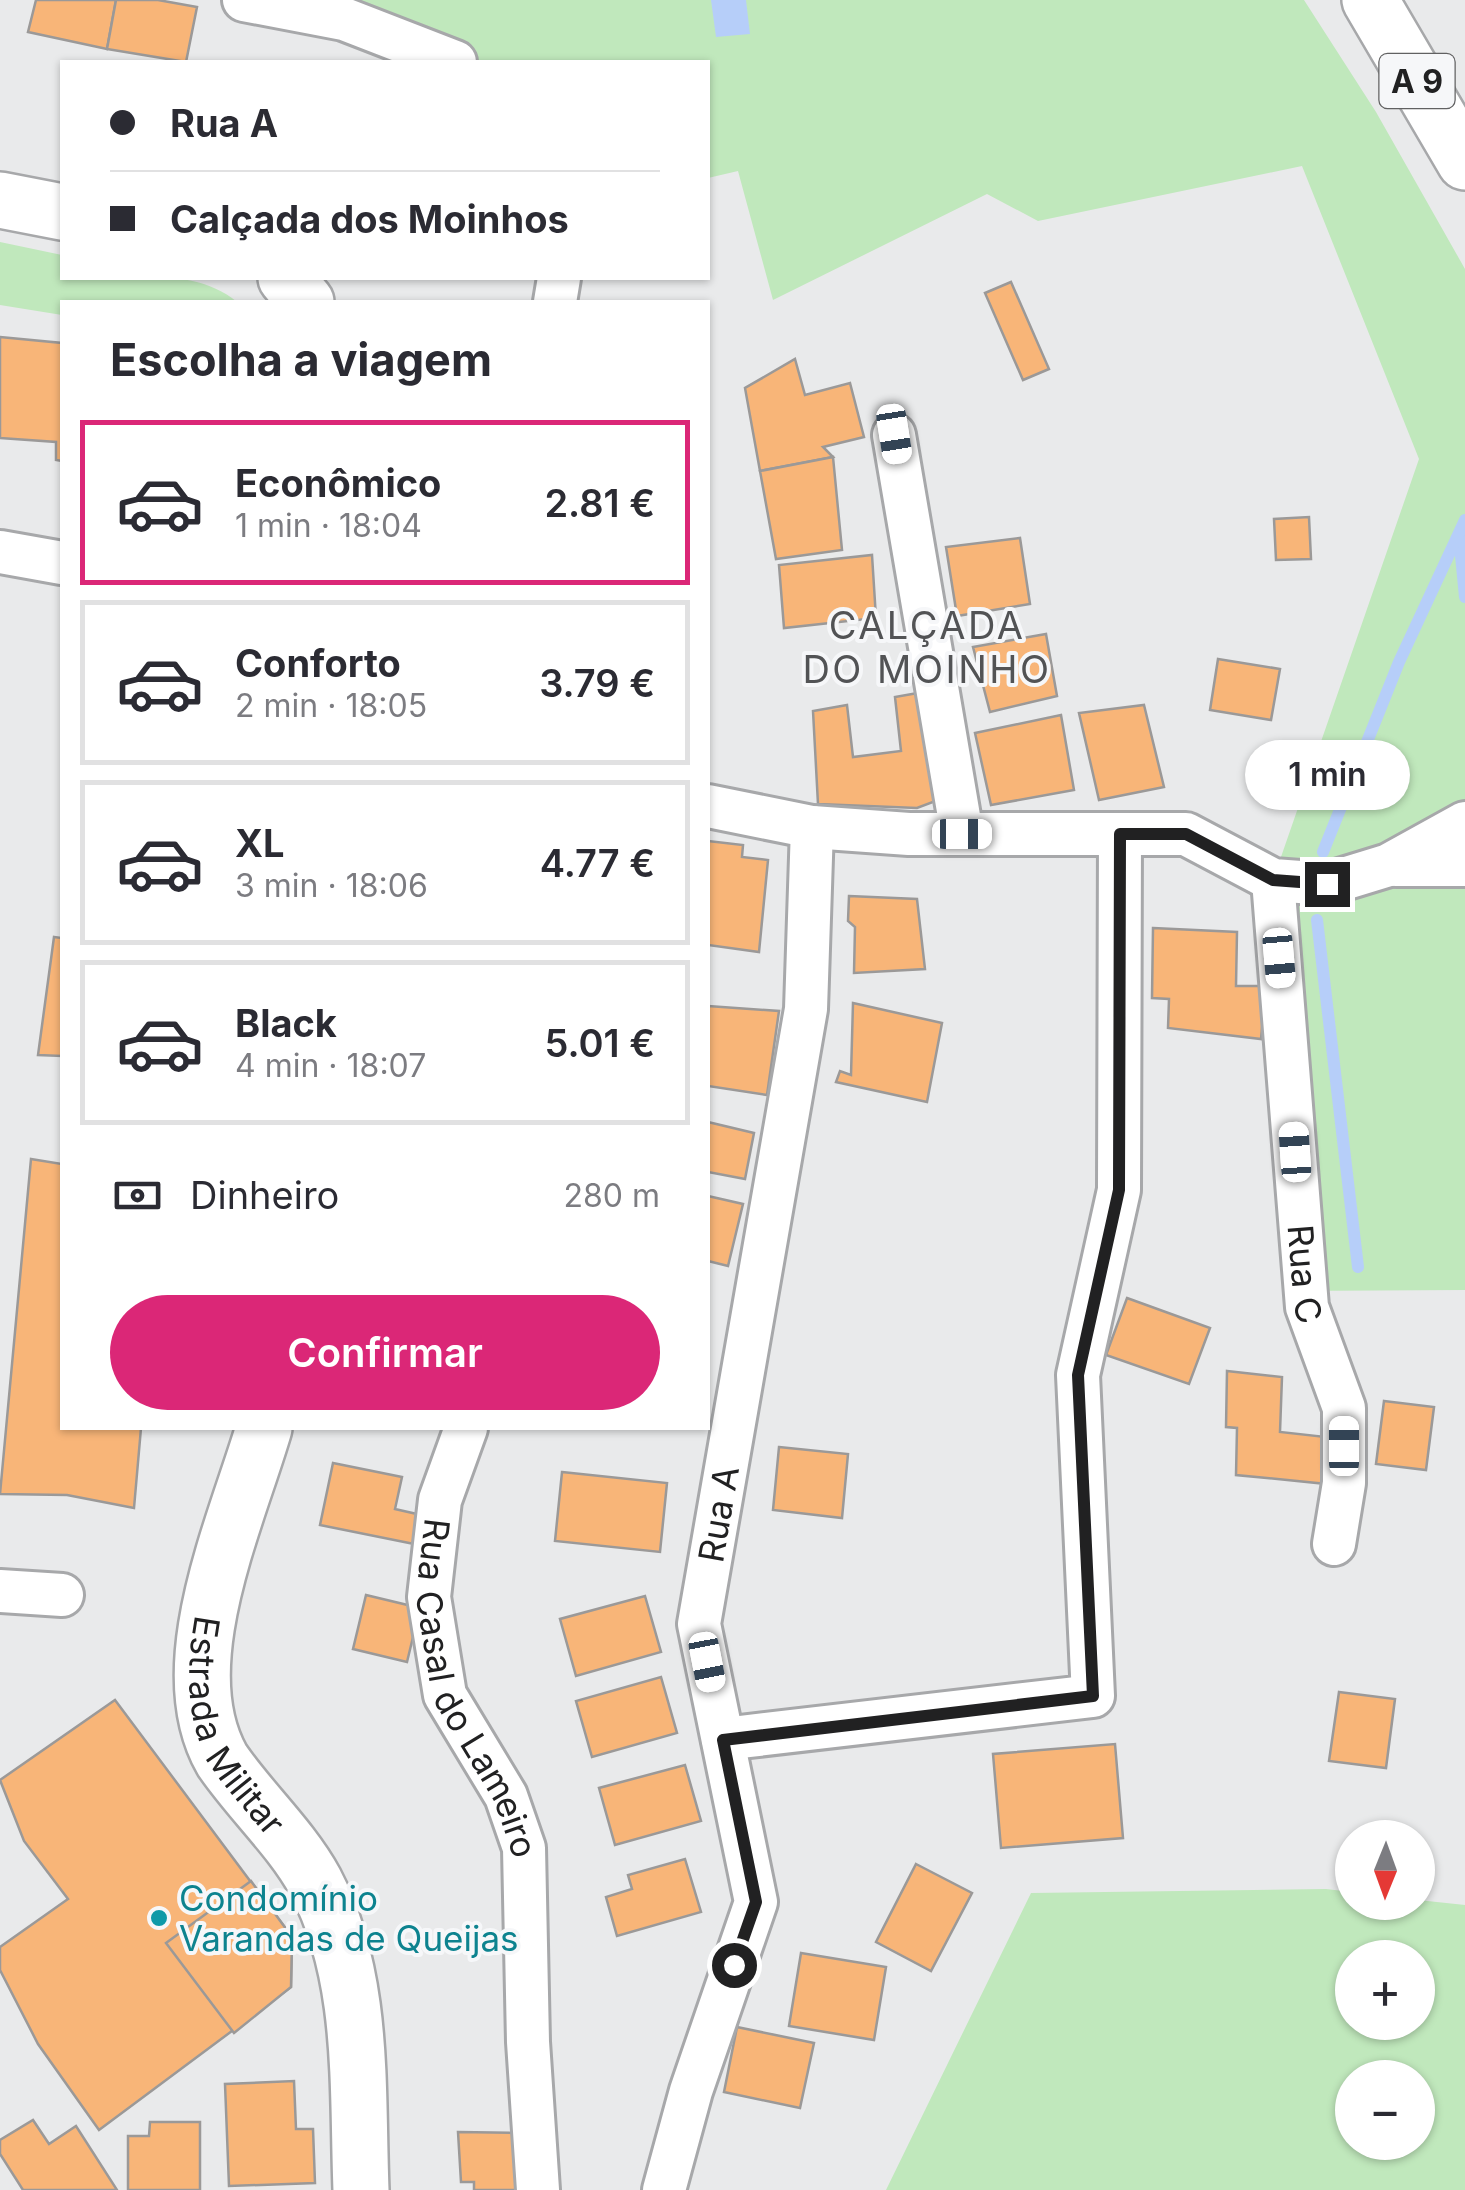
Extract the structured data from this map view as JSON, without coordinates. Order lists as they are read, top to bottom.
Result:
{
  "streets": {
    "main road": ["A 9", "Estrada Militar"],
    "street": ["Rua C", "Rua A", "Rua Casal do Lameiro"]
  },
  "districts": ["CALÇADA DO MOINHO"],
  "places": ["Condomínio Varandas de Queijas"],
  "north": "bottom",
  "page": {
    "banner": ["Rua A", "Calçada dos Moinhos"],
    "heading": "Escolha a viagem",
    "list": [
      {
        "name": "Econômico",
        "note": "1 min · 18:04",
        "value": "2.81 €"
      },
      {
        "name": "Conforto",
        "note": "2 min · 18:05",
        "value": "3.79 €"
      },
      {
        "name": "XL",
        "note": "3 min · 18:06",
        "value": "4.77 €"
      },
      {
        "name": "Black",
        "note": "4 min · 18:07",
        "value": "5.01 €"
      }
    ],
    "bubble": "1 min",
    "pay": ["Dinheiro", "280 m"],
    "buttons": "Confirmar",
    "map_buttons": ["+", "−"]
  }
}
